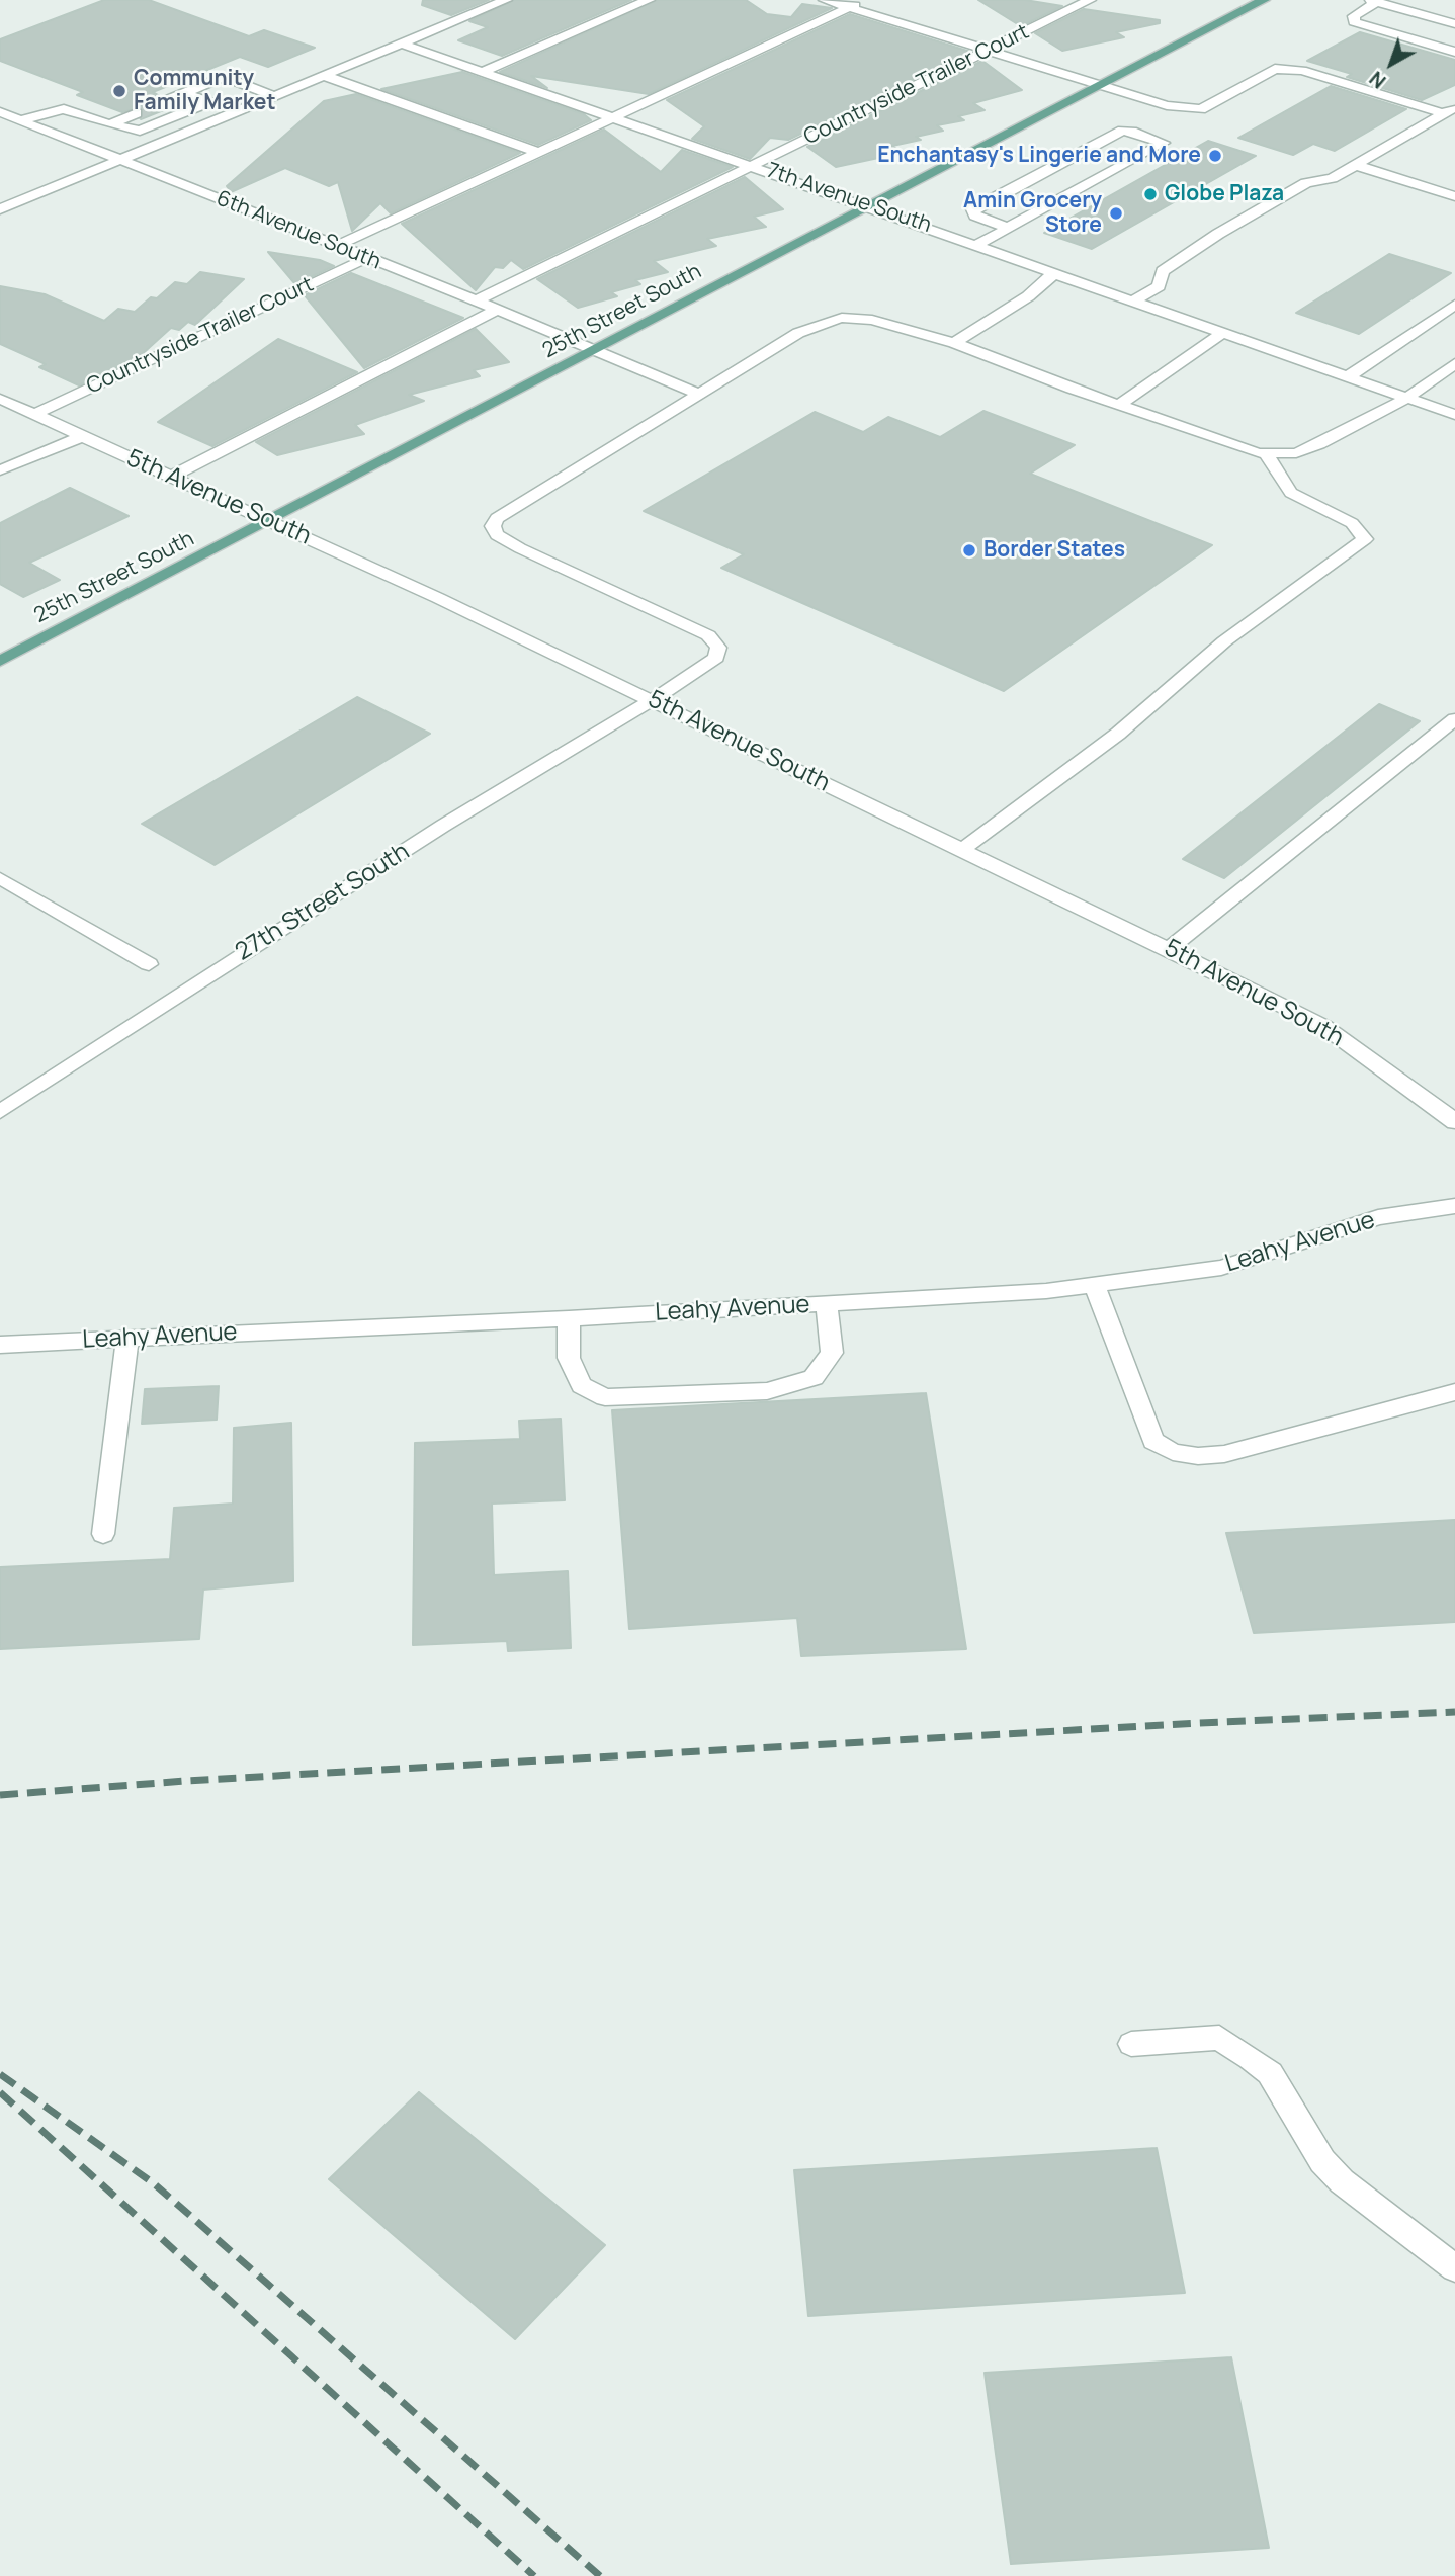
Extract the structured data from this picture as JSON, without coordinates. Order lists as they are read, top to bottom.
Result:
{
  "streets": {
    "main road": ["25th Street South"],
    "street": [
      "Countryside Trailer Court",
      "7th Avenue South",
      "6th Avenue South",
      "5th Avenue South",
      "27th Street South",
      "Leahy Avenue"
    ]
  },
  "crossings": [
    ["Countryside Trailer Court", "7th Avenue South"],
    ["Countryside Trailer Court", "6th Avenue South"],
    ["Countryside Trailer Court", "5th Avenue South"],
    ["7th Avenue South", "25th Street South"],
    ["6th Avenue South", "25th Street South"],
    ["6th Avenue South", "27th Street South"],
    ["25th Street South", "5th Avenue South"],
    ["5th Avenue South", "27th Street South"]
  ],
  "places": [
    "Community Family Market",
    "Enchantasy's Lingerie and More",
    "Globe Plaza",
    "Amin Grocery Store",
    "Border States"
  ],
  "north": "bottom left"
}
